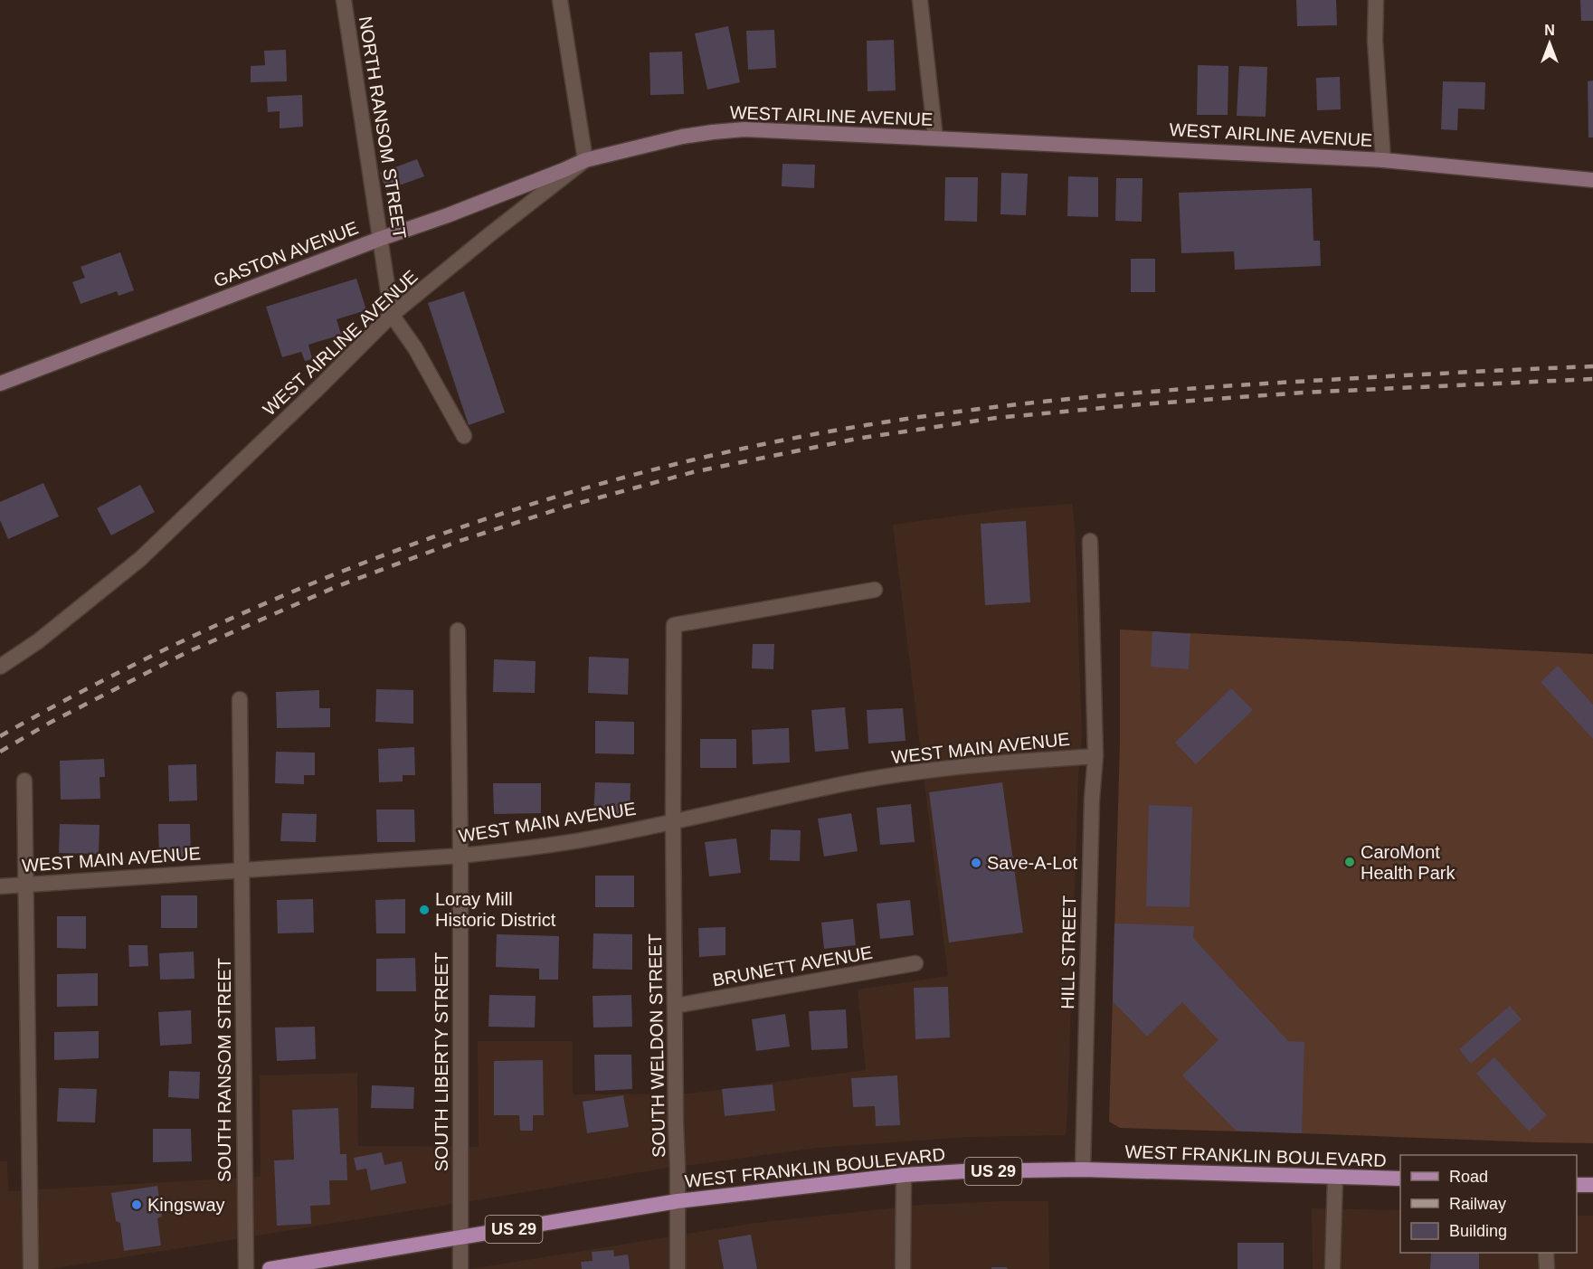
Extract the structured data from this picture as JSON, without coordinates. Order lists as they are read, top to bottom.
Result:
{
  "streets": {
    "main road": [
      "WEST AIRLINE AVENUE",
      "GASTON AVENUE",
      "WEST FRANKLIN BOULEVARD",
      "US 29"
    ],
    "street": [
      "NORTH RANSOM STREET",
      "WEST MAIN AVENUE",
      "HILL STREET",
      "BRUNETT AVENUE",
      "SOUTH WELDON STREET",
      "SOUTH LIBERTY STREET",
      "SOUTH RANSOM STREET"
    ]
  },
  "crossings": [
    ["WEST AIRLINE AVENUE", "NORTH RANSOM STREET"],
    ["WEST AIRLINE AVENUE", "GASTON AVENUE"],
    ["NORTH RANSOM STREET", "GASTON AVENUE"],
    ["WEST MAIN AVENUE", "HILL STREET"],
    ["WEST MAIN AVENUE", "SOUTH WELDON STREET"],
    ["WEST MAIN AVENUE", "SOUTH LIBERTY STREET"],
    ["WEST MAIN AVENUE", "SOUTH RANSOM STREET"],
    ["HILL STREET", "WEST FRANKLIN BOULEVARD"],
    ["BRUNETT AVENUE", "SOUTH WELDON STREET"],
    ["SOUTH WELDON STREET", "WEST FRANKLIN BOULEVARD"],
    ["SOUTH LIBERTY STREET", "WEST FRANKLIN BOULEVARD"]
  ],
  "places": [
    "CaroMont Health Park",
    "Save-A-Lot",
    "Loray Mill Historic District",
    "Kingsway"
  ],
  "legend": ["Road", "Railway", "Building"],
  "north": "top"
}
